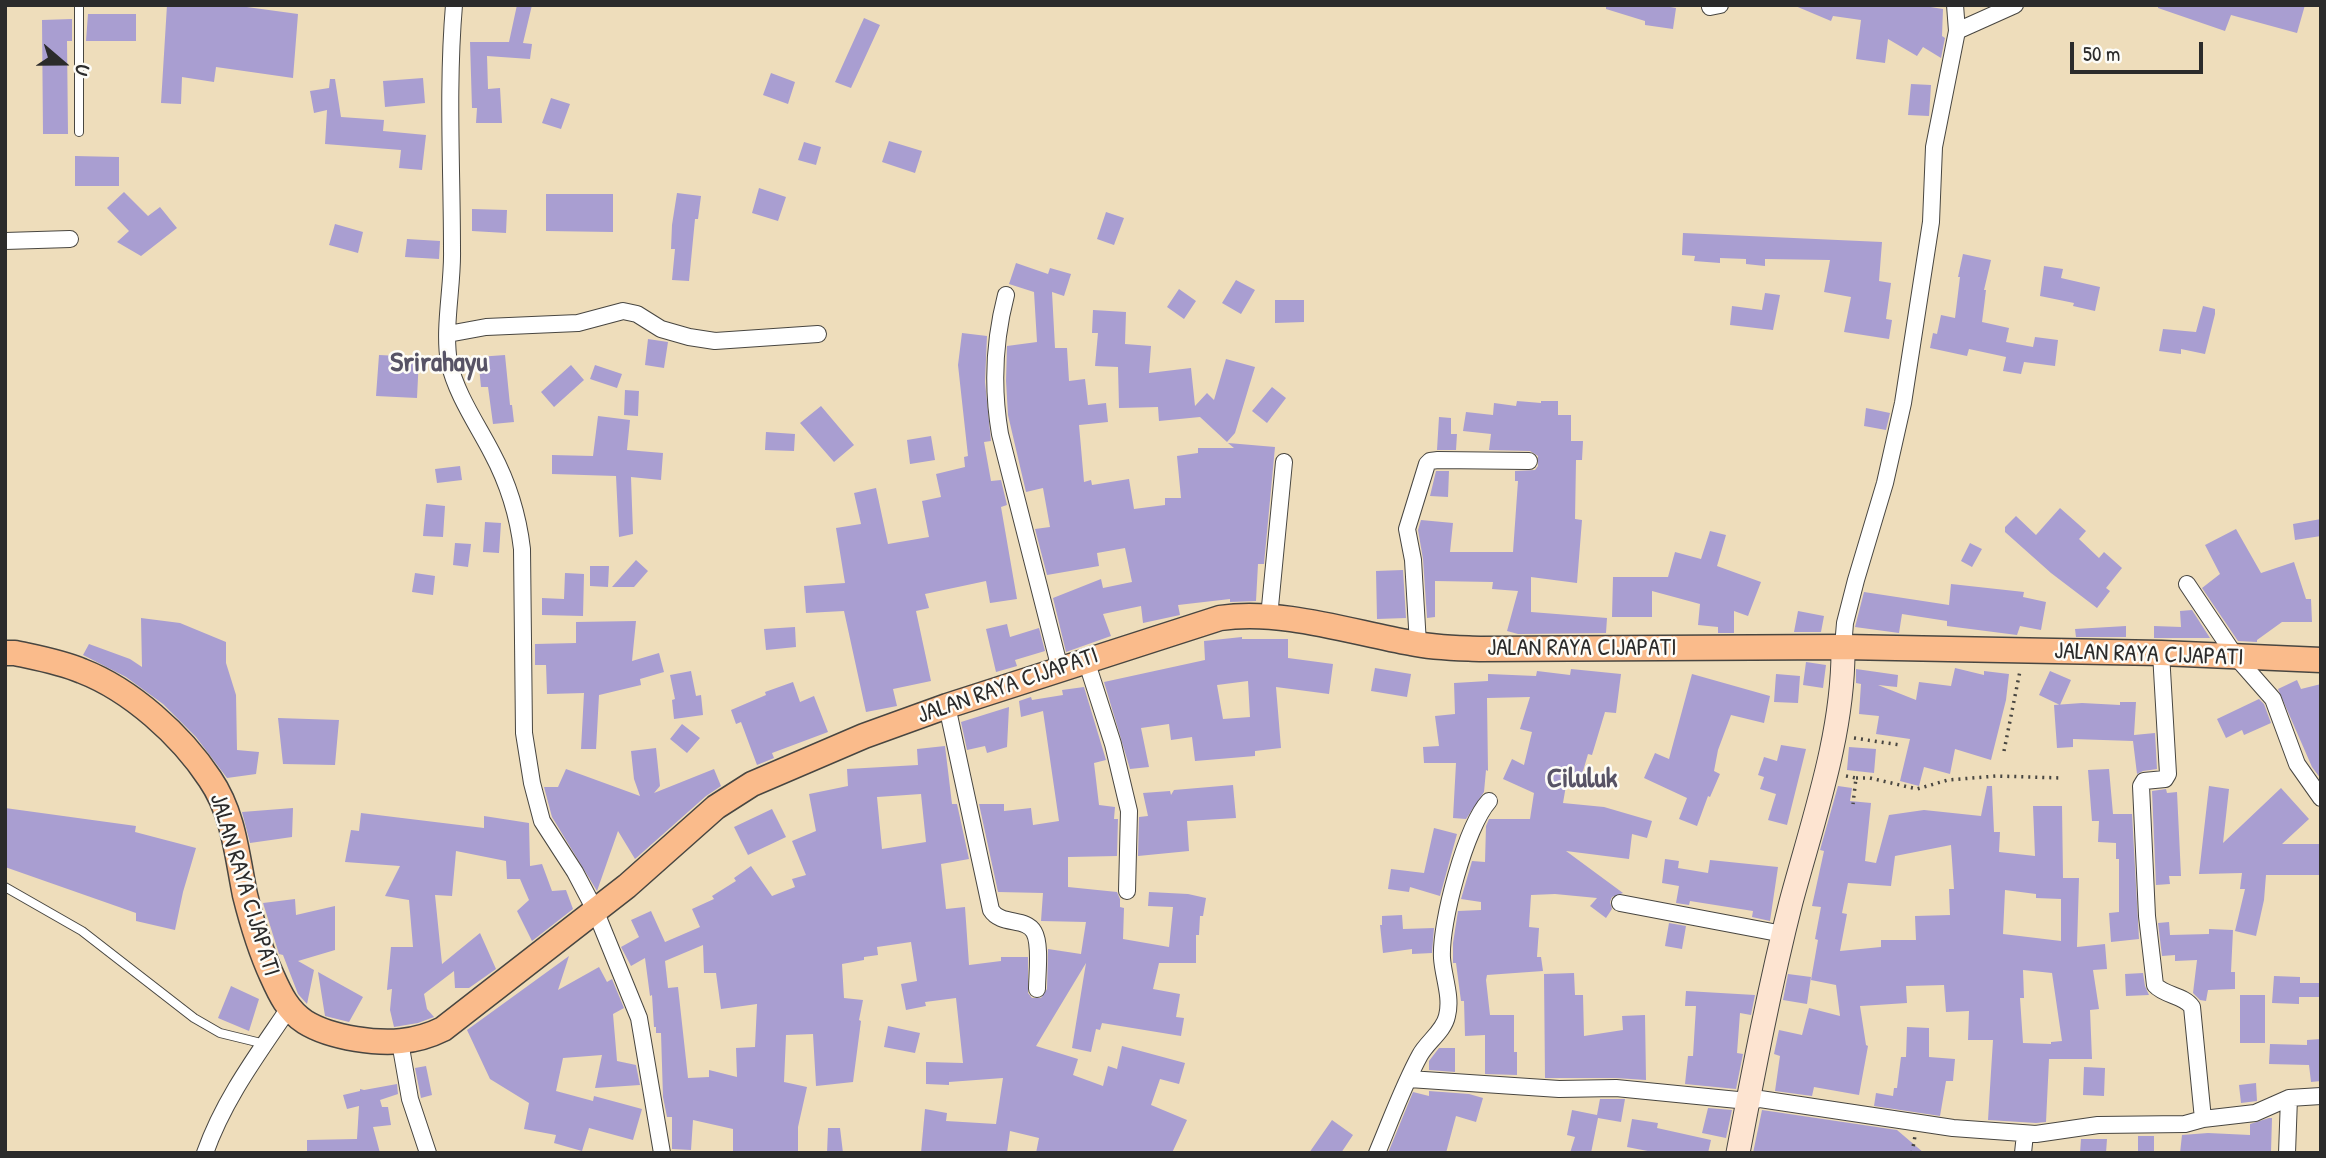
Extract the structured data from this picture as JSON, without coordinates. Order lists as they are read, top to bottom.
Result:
{
  "streets": {
    "main road": ["JALAN RAYA CIJAPATI"]
  },
  "districts": ["Srirahayu", "Ciluluk"],
  "scale_bar": "50 m",
  "north": "right"
}
